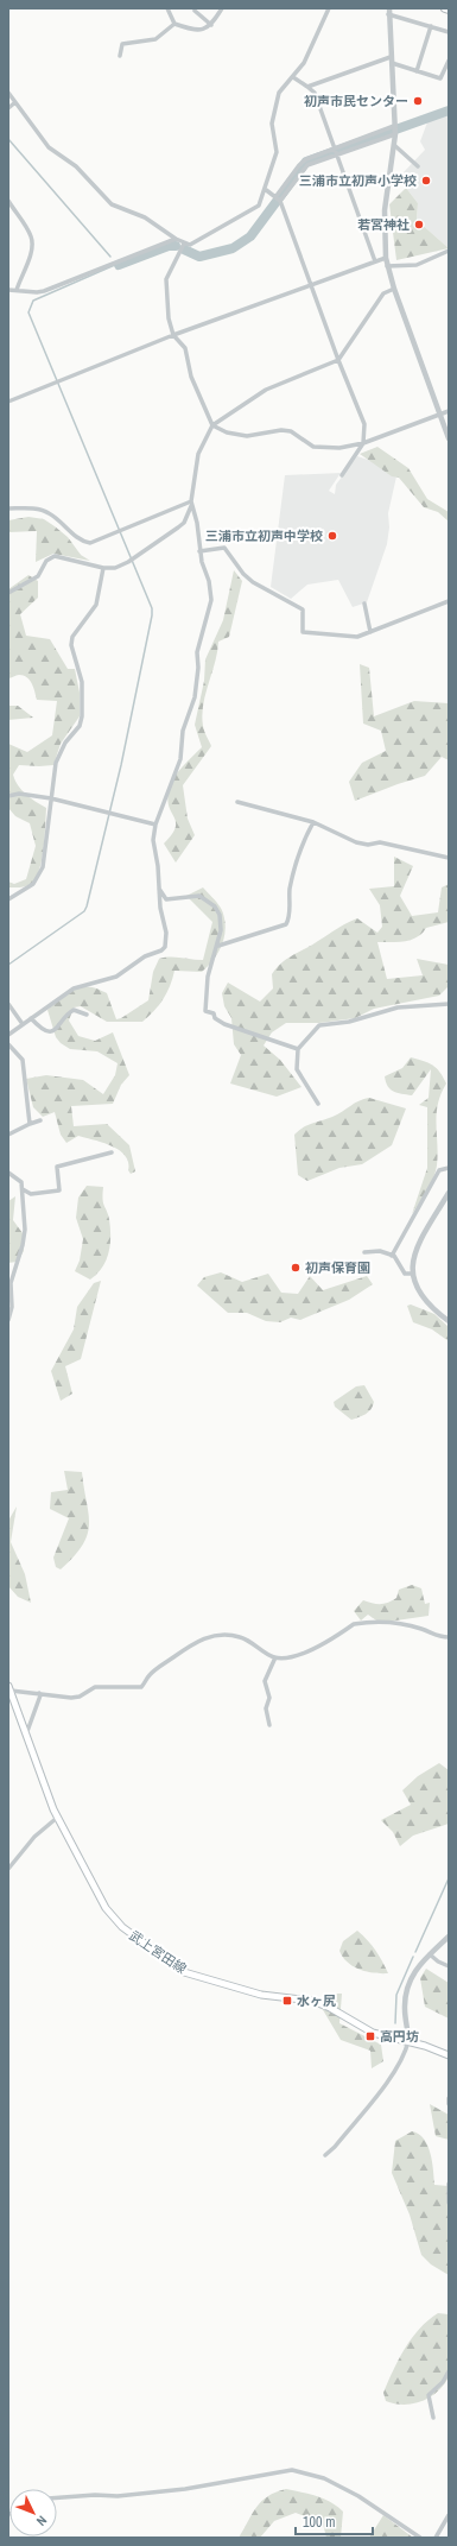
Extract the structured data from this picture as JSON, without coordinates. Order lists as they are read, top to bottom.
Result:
{
  "streets": {
    "main road": ["武上宮田線"]
  },
  "places": {
    "other": [
      "初声市民センター",
      "三浦市立初声小学校",
      "若宮神社",
      "三浦市立初声中学校",
      "初声保育園"
    ],
    "transit": ["水ヶ尻", "高円坊"]
  },
  "scale_bar": "100 m",
  "north": "bottom right"
}
